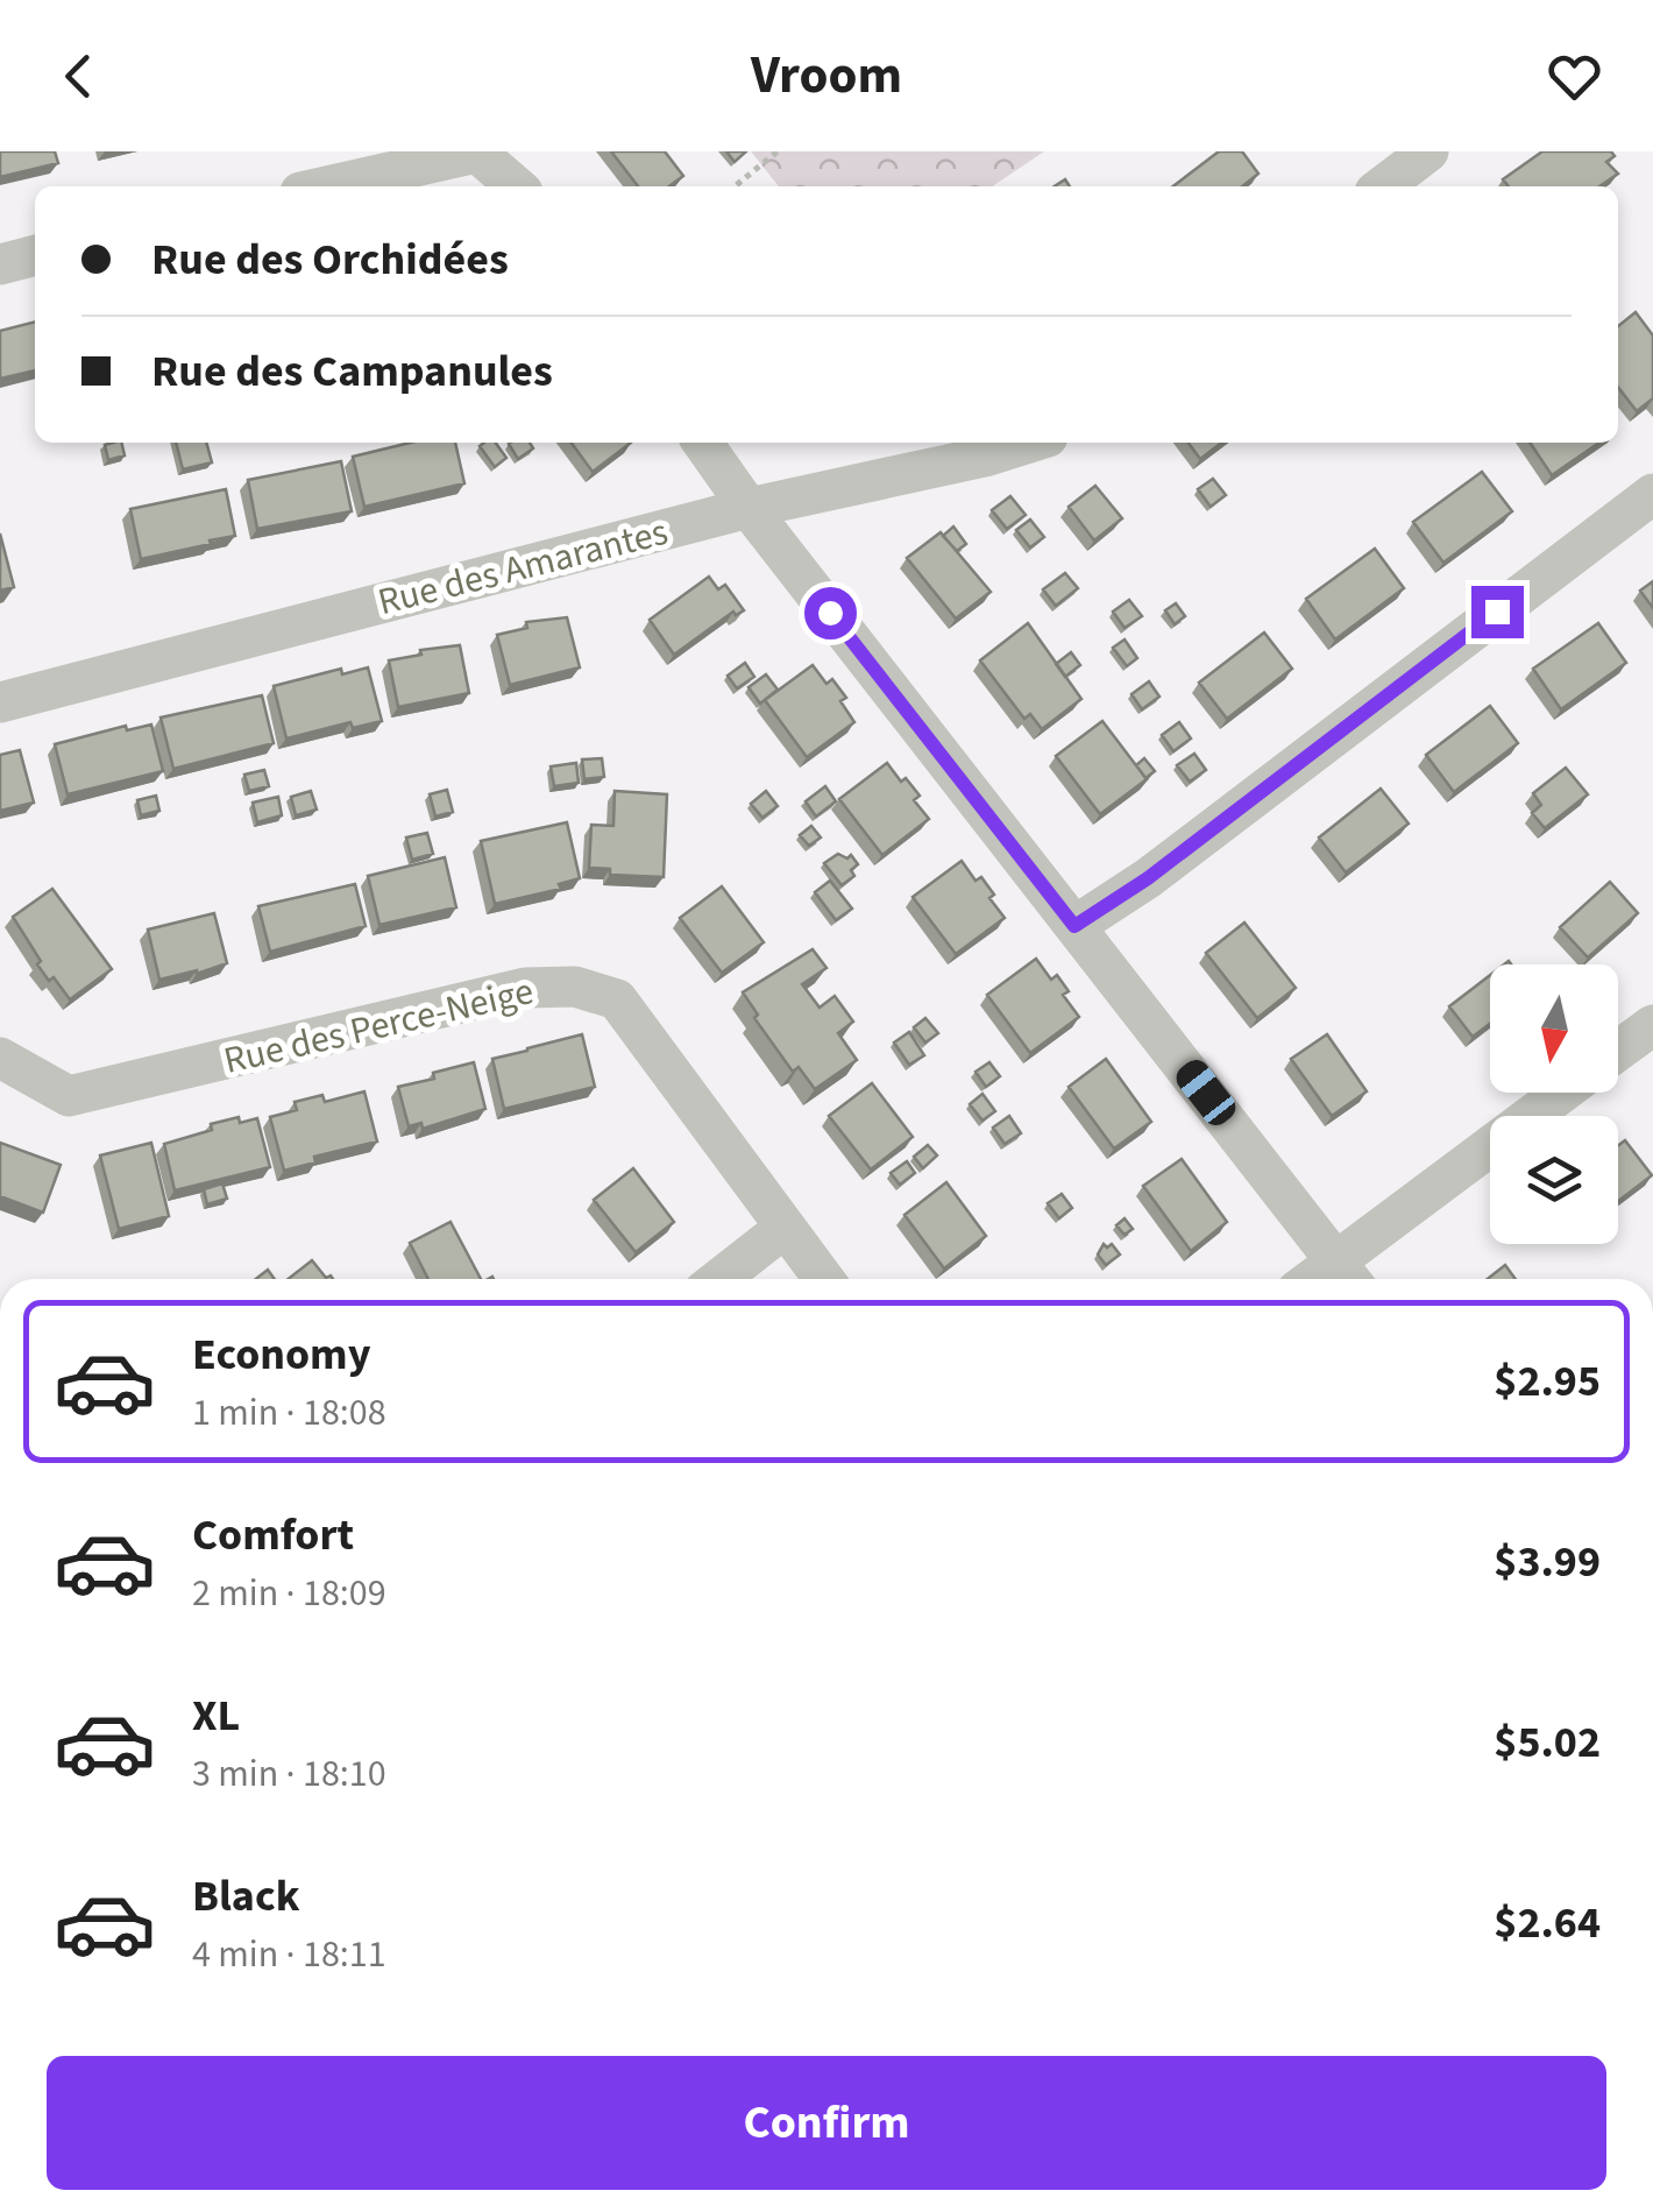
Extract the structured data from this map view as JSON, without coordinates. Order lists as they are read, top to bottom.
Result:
{
  "streets": {
    "street": ["Rue des Amarantes", "Rue des Perce-Neige"]
  },
  "north": "bottom",
  "page": {
    "header": "Vroom",
    "banner": ["Rue des Orchidées", "Rue des Campanules"],
    "list": [
      {
        "name": "Economy",
        "note": "1 min · 18:08",
        "value": "$2.95"
      },
      {
        "name": "Comfort",
        "note": "2 min · 18:09",
        "value": "$3.99"
      },
      {
        "name": "XL",
        "note": "3 min · 18:10",
        "value": "$5.02"
      },
      {
        "name": "Black",
        "note": "4 min · 18:11",
        "value": "$2.64"
      }
    ],
    "buttons": "Confirm"
  }
}
